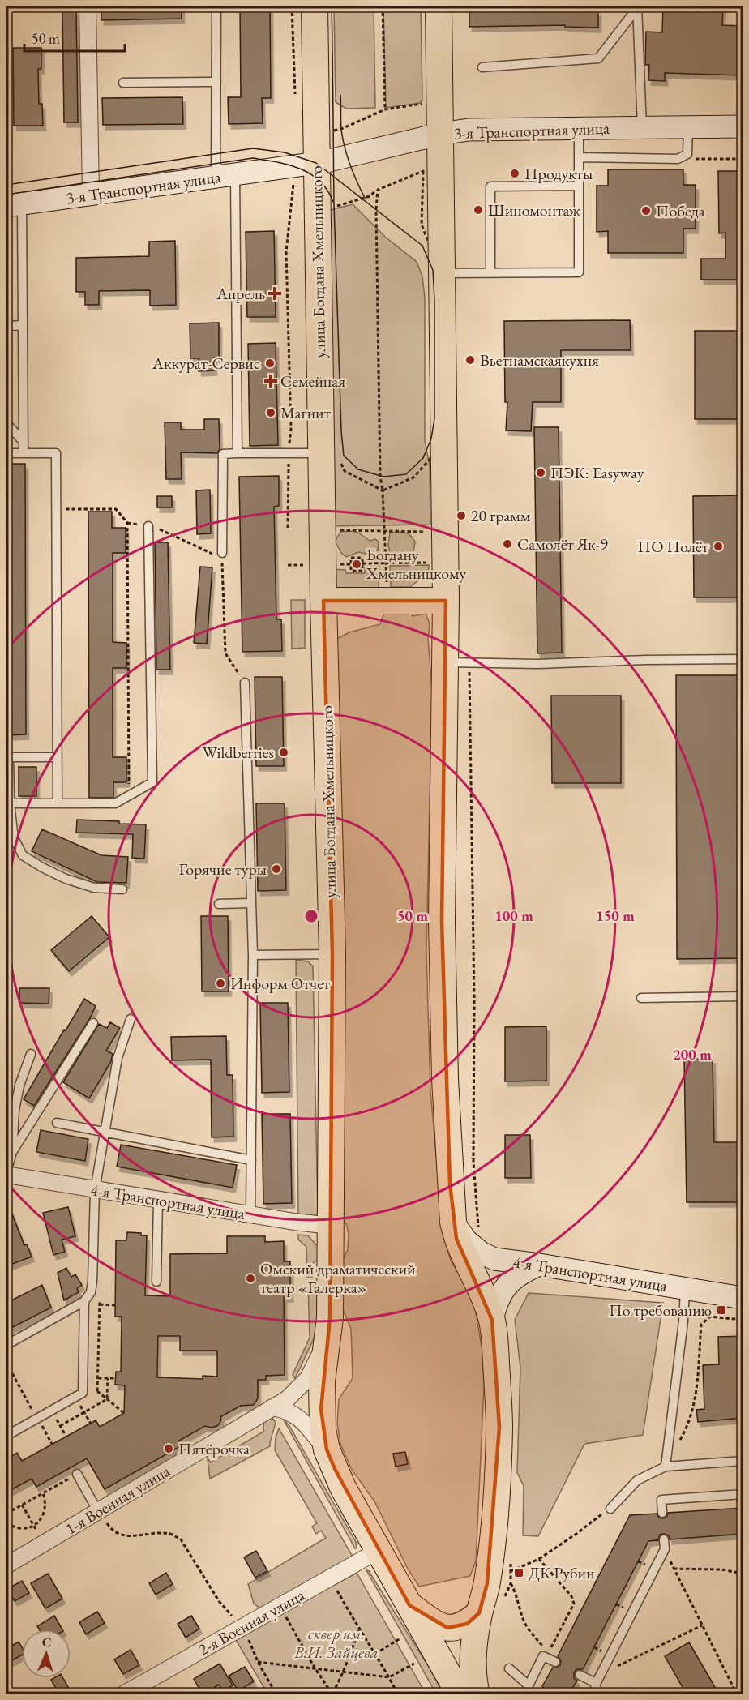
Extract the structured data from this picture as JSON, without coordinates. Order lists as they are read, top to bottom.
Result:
{
  "streets": {
    "main road": ["3-я Транспортная улица", "улица Богдана Хмельницкого", "4-я Транспортная улица"],
    "street": ["1-я Военная улица", "2-я Военная улица"]
  },
  "crossings": [
    ["3-я Транспортная улица", "улица Богдана Хмельницкого"],
    ["улица Богдана Хмельницкого", "4-я Транспортная улица"],
    ["улица Богдана Хмельницкого", "1-я Военная улица"],
    ["улица Богдана Хмельницкого", "2-я Военная улица"]
  ],
  "parks": ["сквер им. В.И. Зайцева"],
  "places": {
    "other": [
      "Продукты",
      "Шиномонтаж",
      "Победа",
      "Вьетнамскаякухня",
      "Аккурат-Сервис",
      "Магнит",
      "ПЭК: Easyway",
      "20 грамм",
      "Самолёт Як-9",
      "ПО Полёт",
      "Богдану Хмельницкому",
      "Wildberries",
      "Горячие туры",
      "Информ Отчет",
      "Омский драматический театр «Галерка»",
      "Пятёрочка"
    ],
    "health": ["Апрель", "Семейная"],
    "transit": ["По требованию", "ДК Рубин"]
  },
  "scale_bar": "50 m",
  "north": "top",
  "rings": [
    "50 m",
    "100 m",
    "150 m",
    "200 m"
  ]
}
